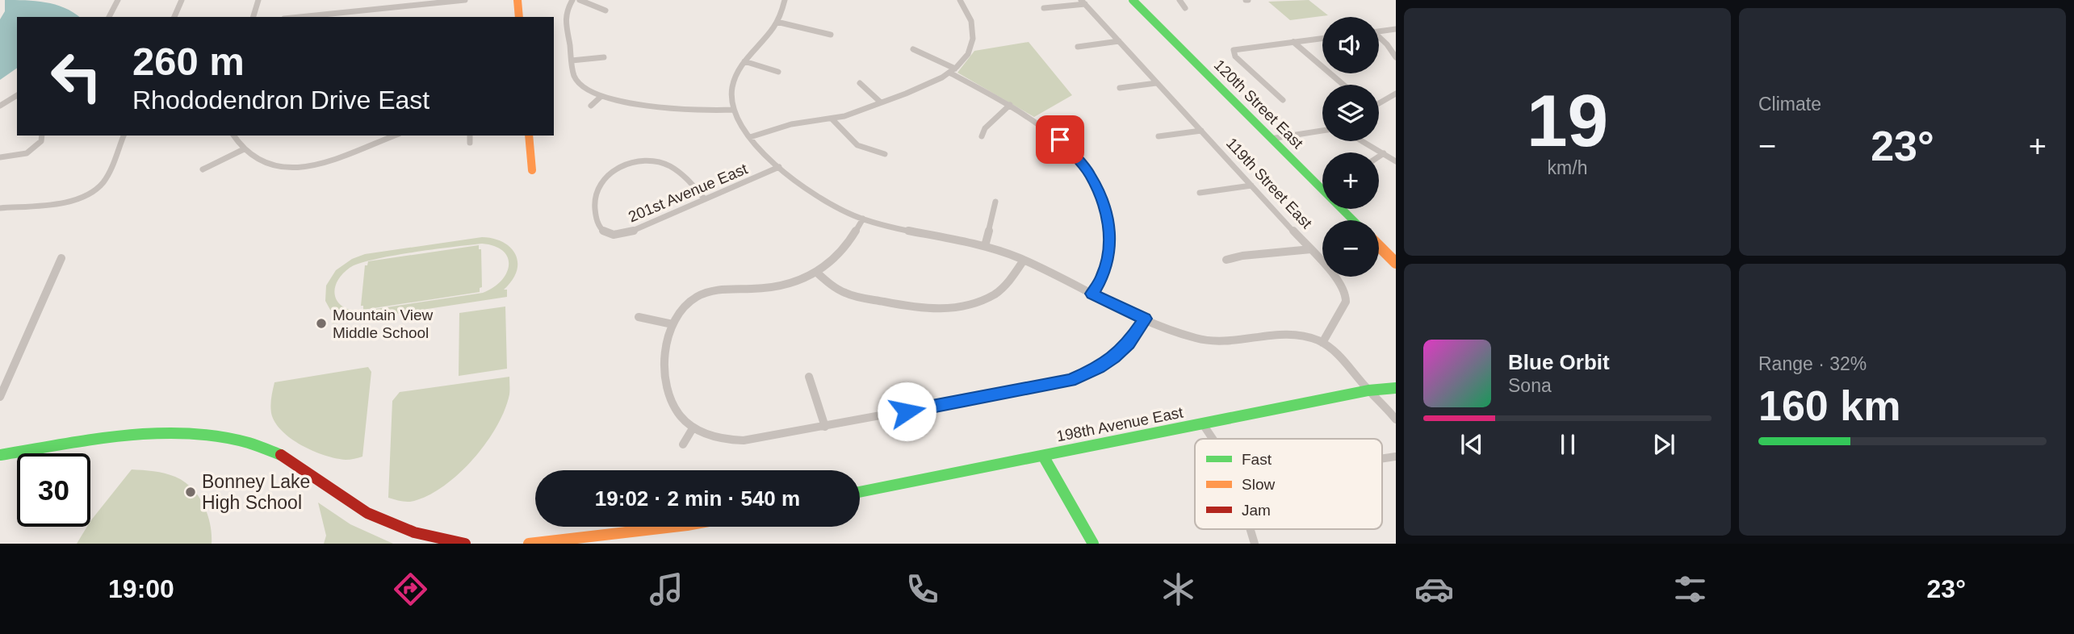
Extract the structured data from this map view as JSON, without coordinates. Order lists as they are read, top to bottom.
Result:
{
  "streets": {
    "main road": ["120th Street East", "198th Avenue East"],
    "street": ["119th Street East", "201st Avenue East"]
  },
  "places": ["Mountain View Middle School", "Bonney Lake High School"],
  "legend": ["Fast", "Slow", "Jam"],
  "page": {
    "tile": [
      ["19", "km/h"],
      "Climate",
      ["Range · 32%", "160 km"]
    ],
    "map_buttons": ["+", "−"],
    "turn": ["260 m", "Rhododendron Drive East"],
    "heat": ["−", "23°", "+"],
    "song": ["Blue Orbit", "Sona"],
    "limit": "30",
    "trip": "19:02 · 2 min · 540 m",
    "tabs": ["19:00", "23°"]
  }
}
